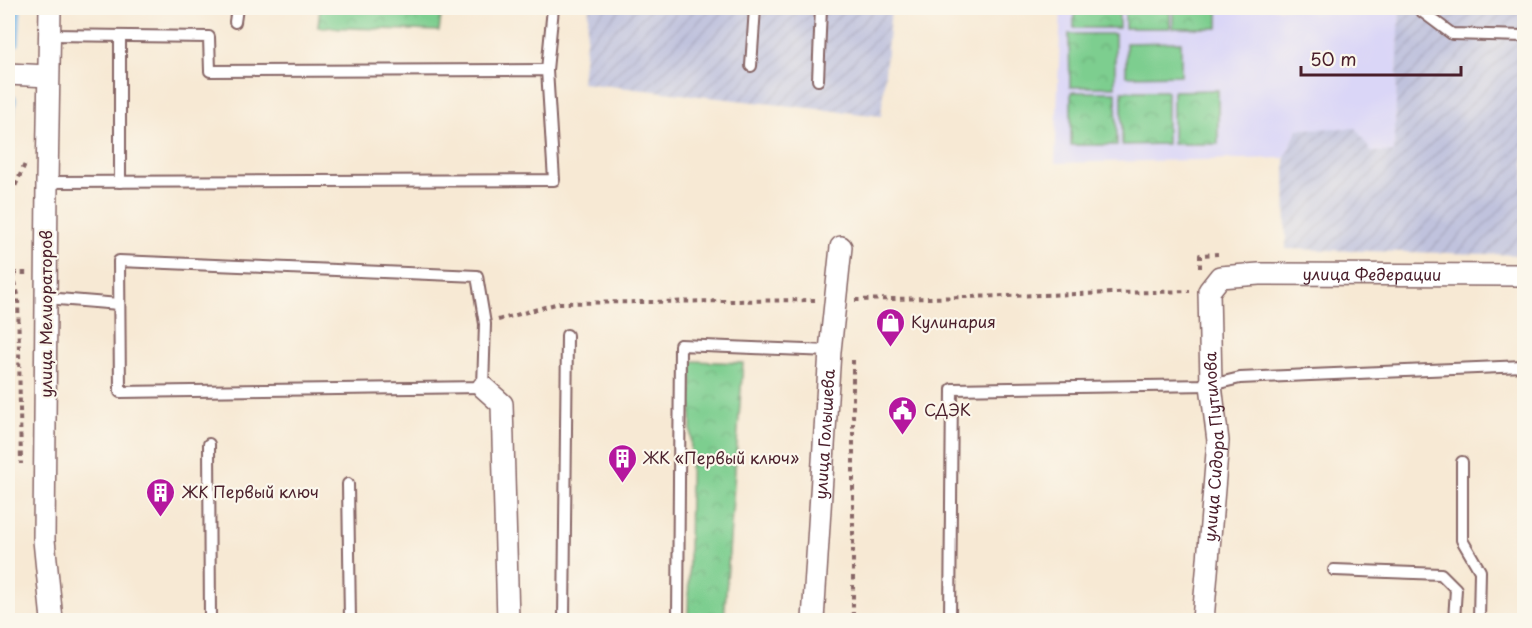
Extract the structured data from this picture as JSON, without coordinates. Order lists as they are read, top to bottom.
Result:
{
  "streets": {
    "street": [
      "улица Федерации",
      "улица Мелиораторов",
      "улица Голышева",
      "улица Сидора Путилова"
    ]
  },
  "crossings": [
    ["улица Федерации", "улица Сидора Путилова"]
  ],
  "places": {
    "shop": ["Кулинария"],
    "public building": ["СДЭК"],
    "building": ["ЖК «Первый ключ»", "ЖК Первый ключ"]
  },
  "scale_bar": "50 m"
}
